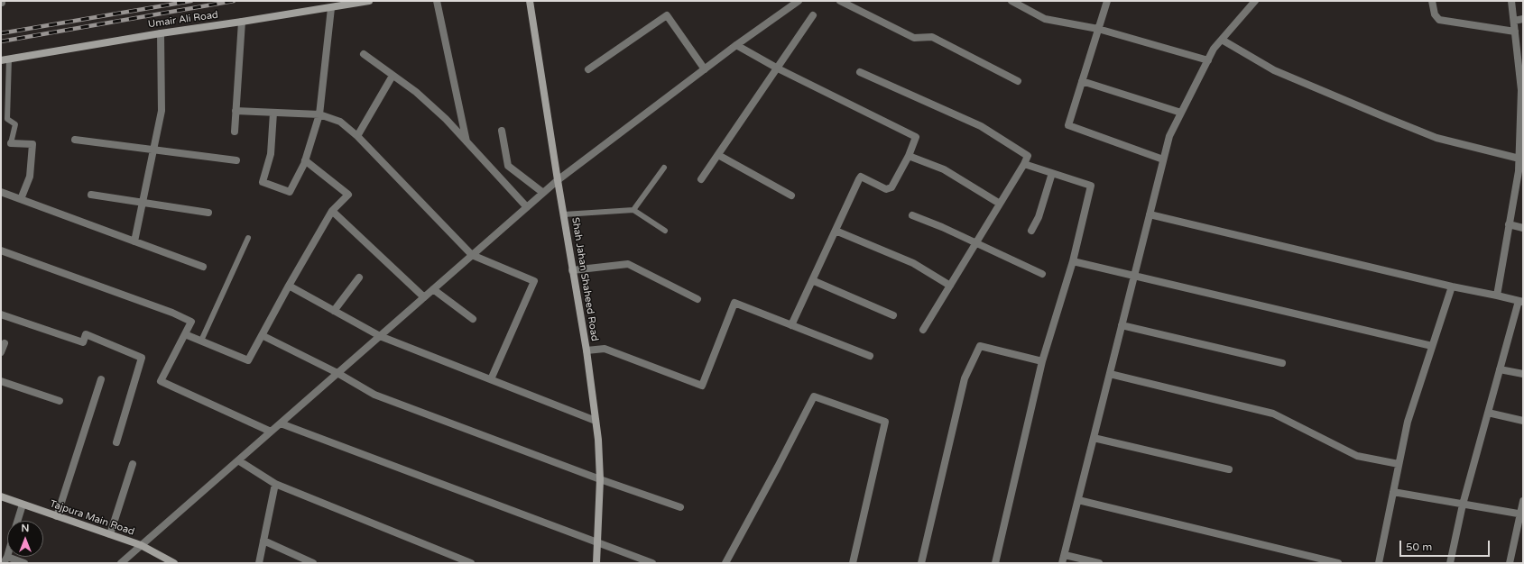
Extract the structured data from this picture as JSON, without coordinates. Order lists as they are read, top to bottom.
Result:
{
  "streets": {
    "street": ["Umair Ali Road", "Shah Jahan Shaheed Road", "Tajpura Main Road"]
  },
  "scale_bar": "50 m",
  "north": "top"
}
